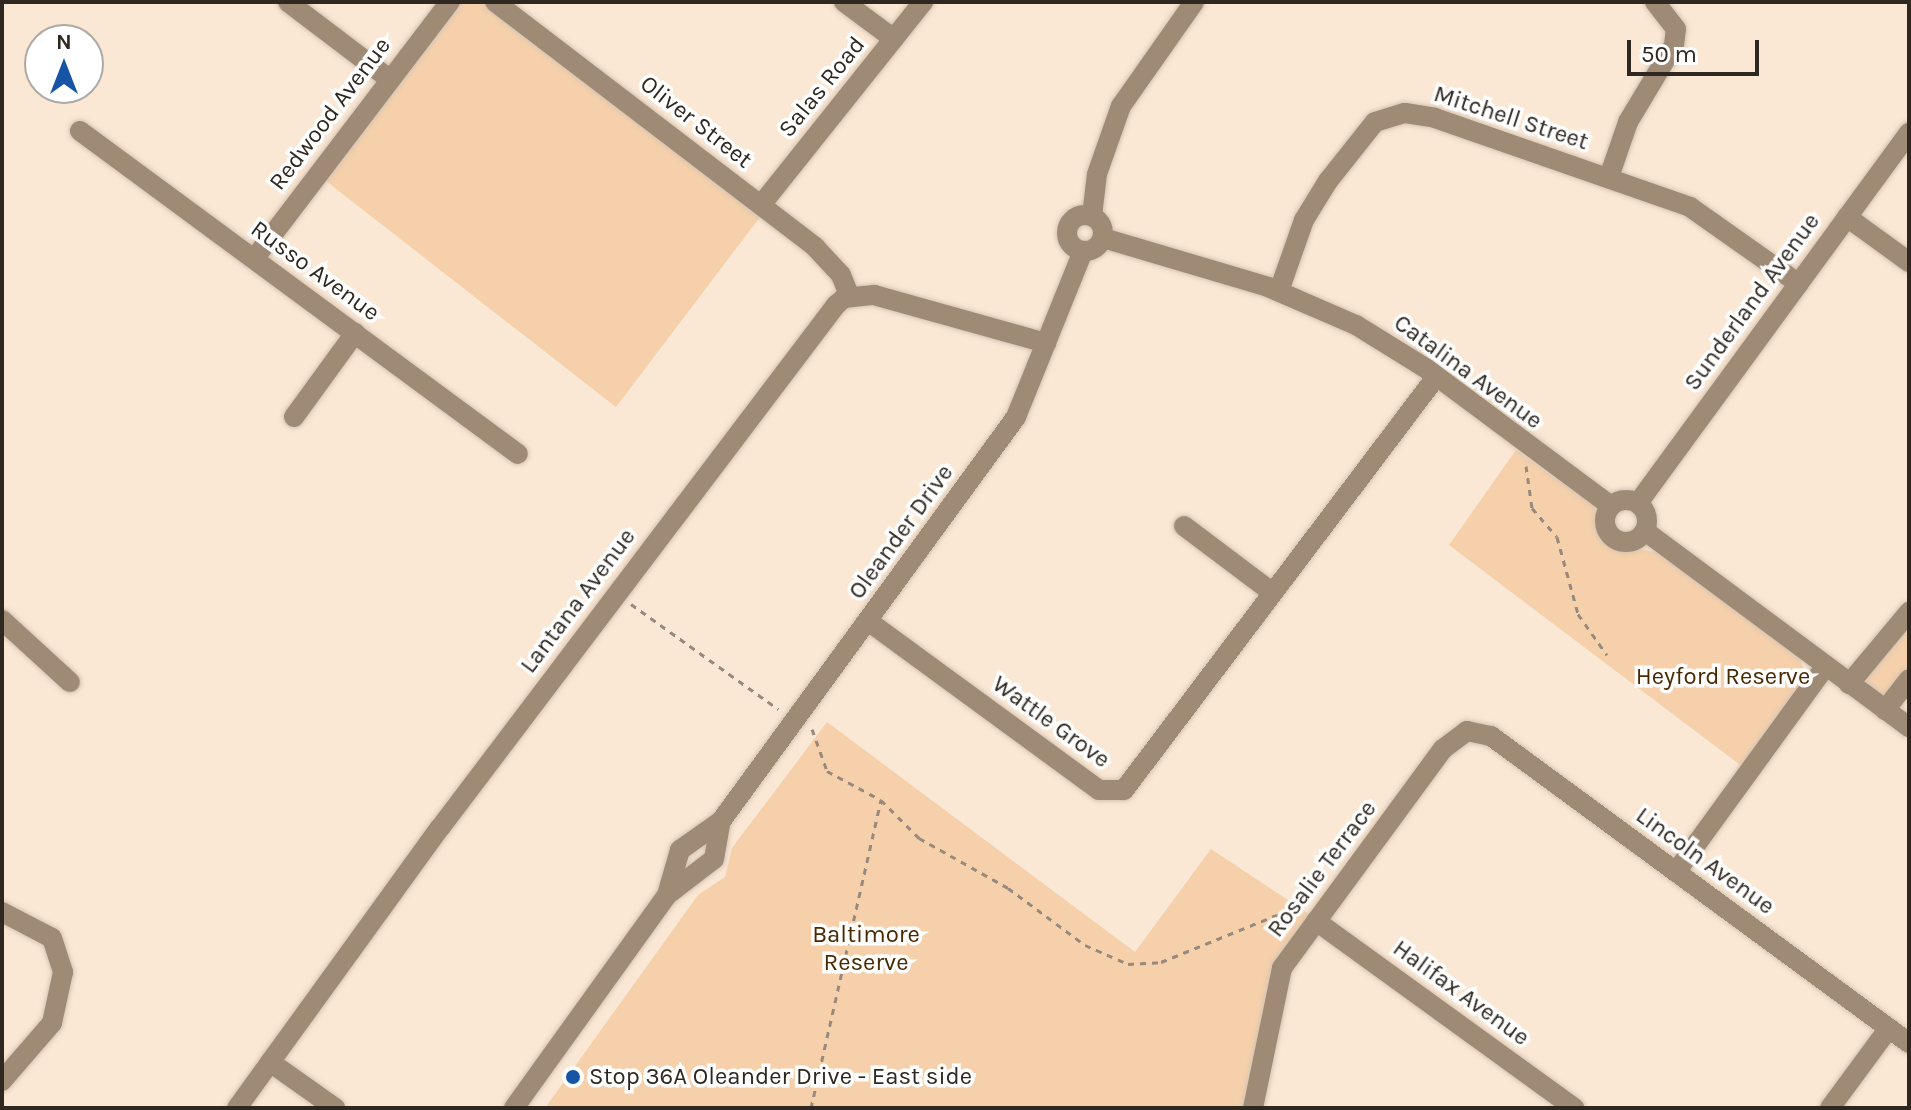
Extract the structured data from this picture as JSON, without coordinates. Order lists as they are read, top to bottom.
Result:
{
  "streets": {
    "street": [
      "Salas Road",
      "Redwood Avenue",
      "Mitchell Street",
      "Oliver Street",
      "Russo Avenue",
      "Sunderland Avenue",
      "Catalina Avenue",
      "Oleander Drive",
      "Lantana Avenue",
      "Wattle Grove",
      "Lincoln Avenue",
      "Rosalie Terrace",
      "Halifax Avenue"
    ]
  },
  "crossings": [
    ["Salas Road", "Oliver Street"],
    ["Redwood Avenue", "Russo Avenue"],
    ["Mitchell Street", "Sunderland Avenue"],
    ["Mitchell Street", "Catalina Avenue"],
    ["Oliver Street", "Lantana Avenue"],
    ["Sunderland Avenue", "Catalina Avenue"],
    ["Catalina Avenue", "Oleander Drive"],
    ["Catalina Avenue", "Wattle Grove"],
    ["Oleander Drive", "Wattle Grove"],
    ["Lincoln Avenue", "Rosalie Terrace"],
    ["Rosalie Terrace", "Halifax Avenue"]
  ],
  "parks": ["Heyford Reserve", "Baltimore Reserve"],
  "places": ["Stop 36A Oleander Drive - East side"],
  "scale_bar": "50 m",
  "north": "top"
}
